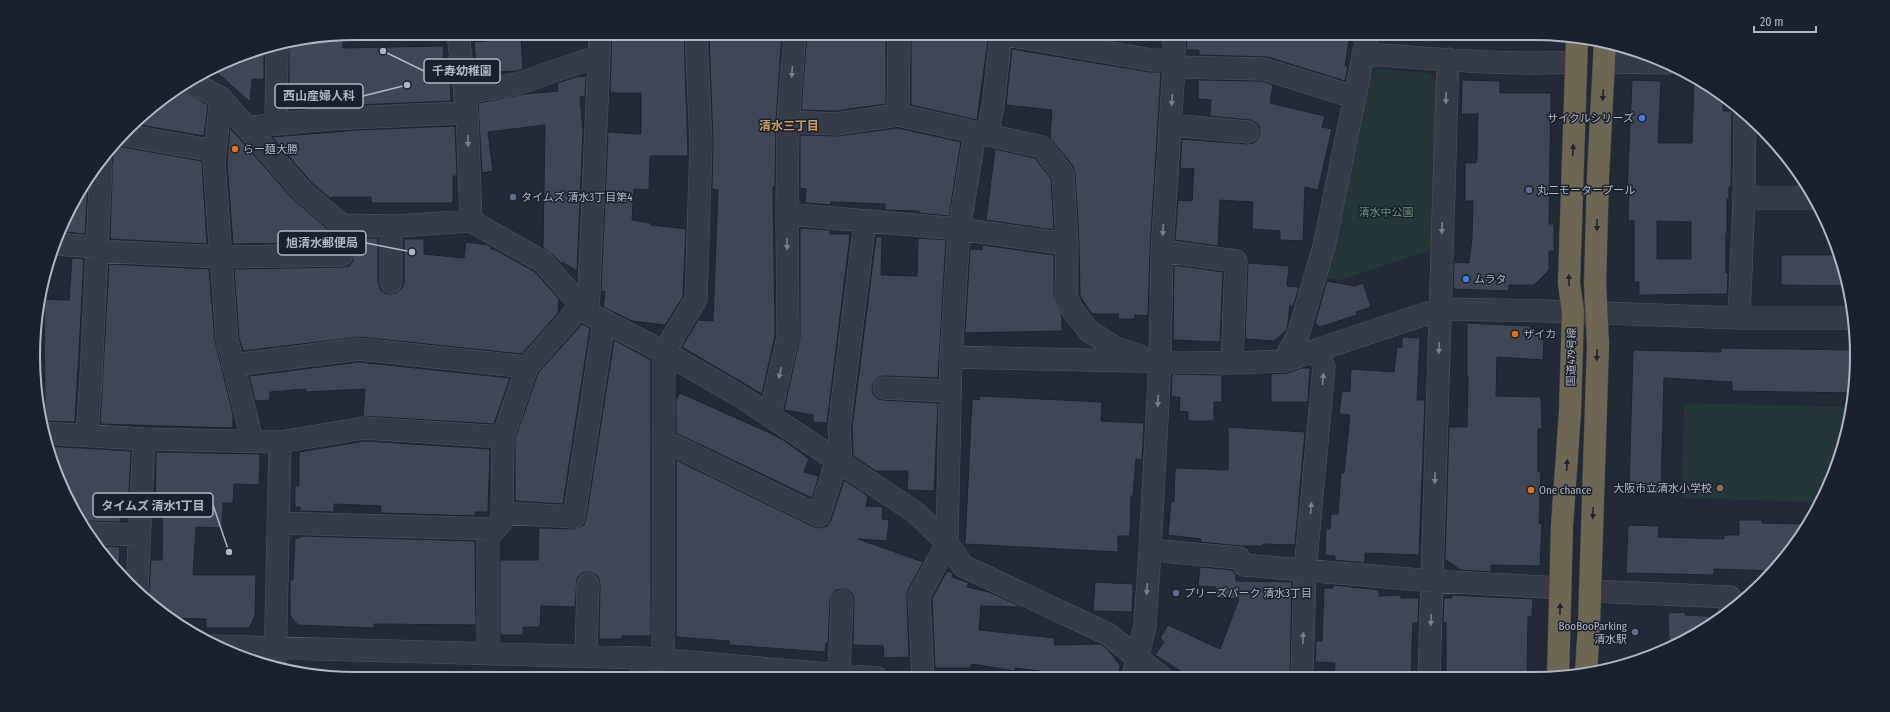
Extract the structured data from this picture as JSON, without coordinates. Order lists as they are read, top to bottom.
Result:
{
  "streets": {
    "highway": ["国道479号線"]
  },
  "districts": ["清水三丁目"],
  "parks": ["清水中公園"],
  "places": [
    "千寿幼稚園",
    "西山産婦人科",
    "サイクルシリーズ",
    "らー麺大勝",
    "丸二モータープール",
    "タイムズ 清水3丁目第4",
    "旭清水郵便局",
    "ムラタ",
    "ザイカ",
    "大阪市立清水小学校",
    "One chance",
    "タイムズ 清水1丁目",
    "プリーズパーク 清水3丁目",
    "BooBooParking 清水駅"
  ],
  "scale_bar": "20 m"
}
